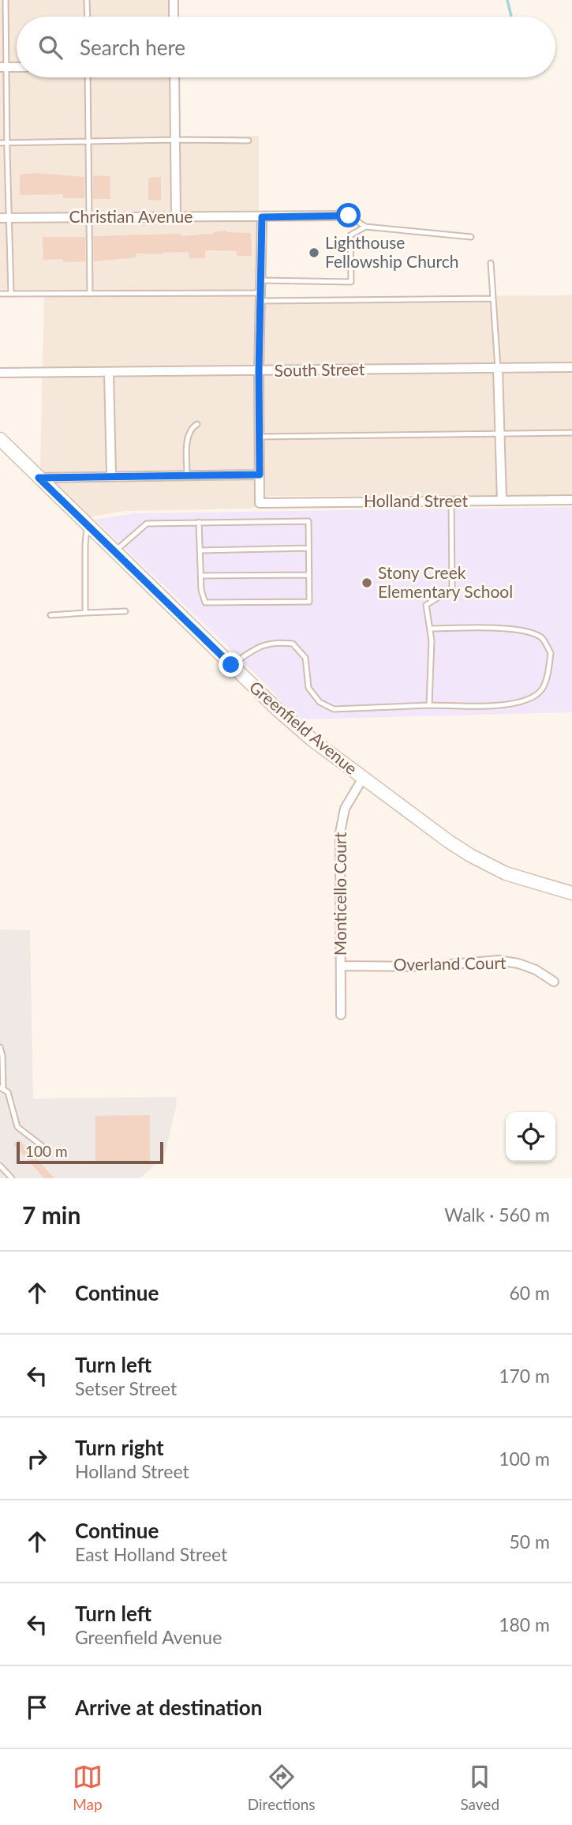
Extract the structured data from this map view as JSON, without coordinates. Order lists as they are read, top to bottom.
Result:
{
  "streets": {
    "main road": ["Greenfield Avenue"],
    "street": [
      "Christian Avenue",
      "South Street",
      "Holland Street",
      "Monticello Court",
      "Overland Court"
    ]
  },
  "crossings": [
    ["Greenfield Avenue", "Monticello Court"],
    ["Monticello Court", "Overland Court"]
  ],
  "places": ["Lighthouse Fellowship Church", "Stony Creek Elementary School"],
  "scale_bar": "100 m",
  "page": {
    "search": "Search here",
    "scale": "100 m",
    "heading": ["7 min", "Walk · 560 m"],
    "list": [
      ["Continue", "60 m"],
      ["Turn left", "Setser Street", "170 m"],
      ["Turn right", "Holland Street", "100 m"],
      ["Continue", "East Holland Street", "50 m"],
      ["Turn left", "Greenfield Avenue", "180 m"],
      "Arrive at destination"
    ],
    "nav": ["Map", "Directions", "Saved"]
  }
}
